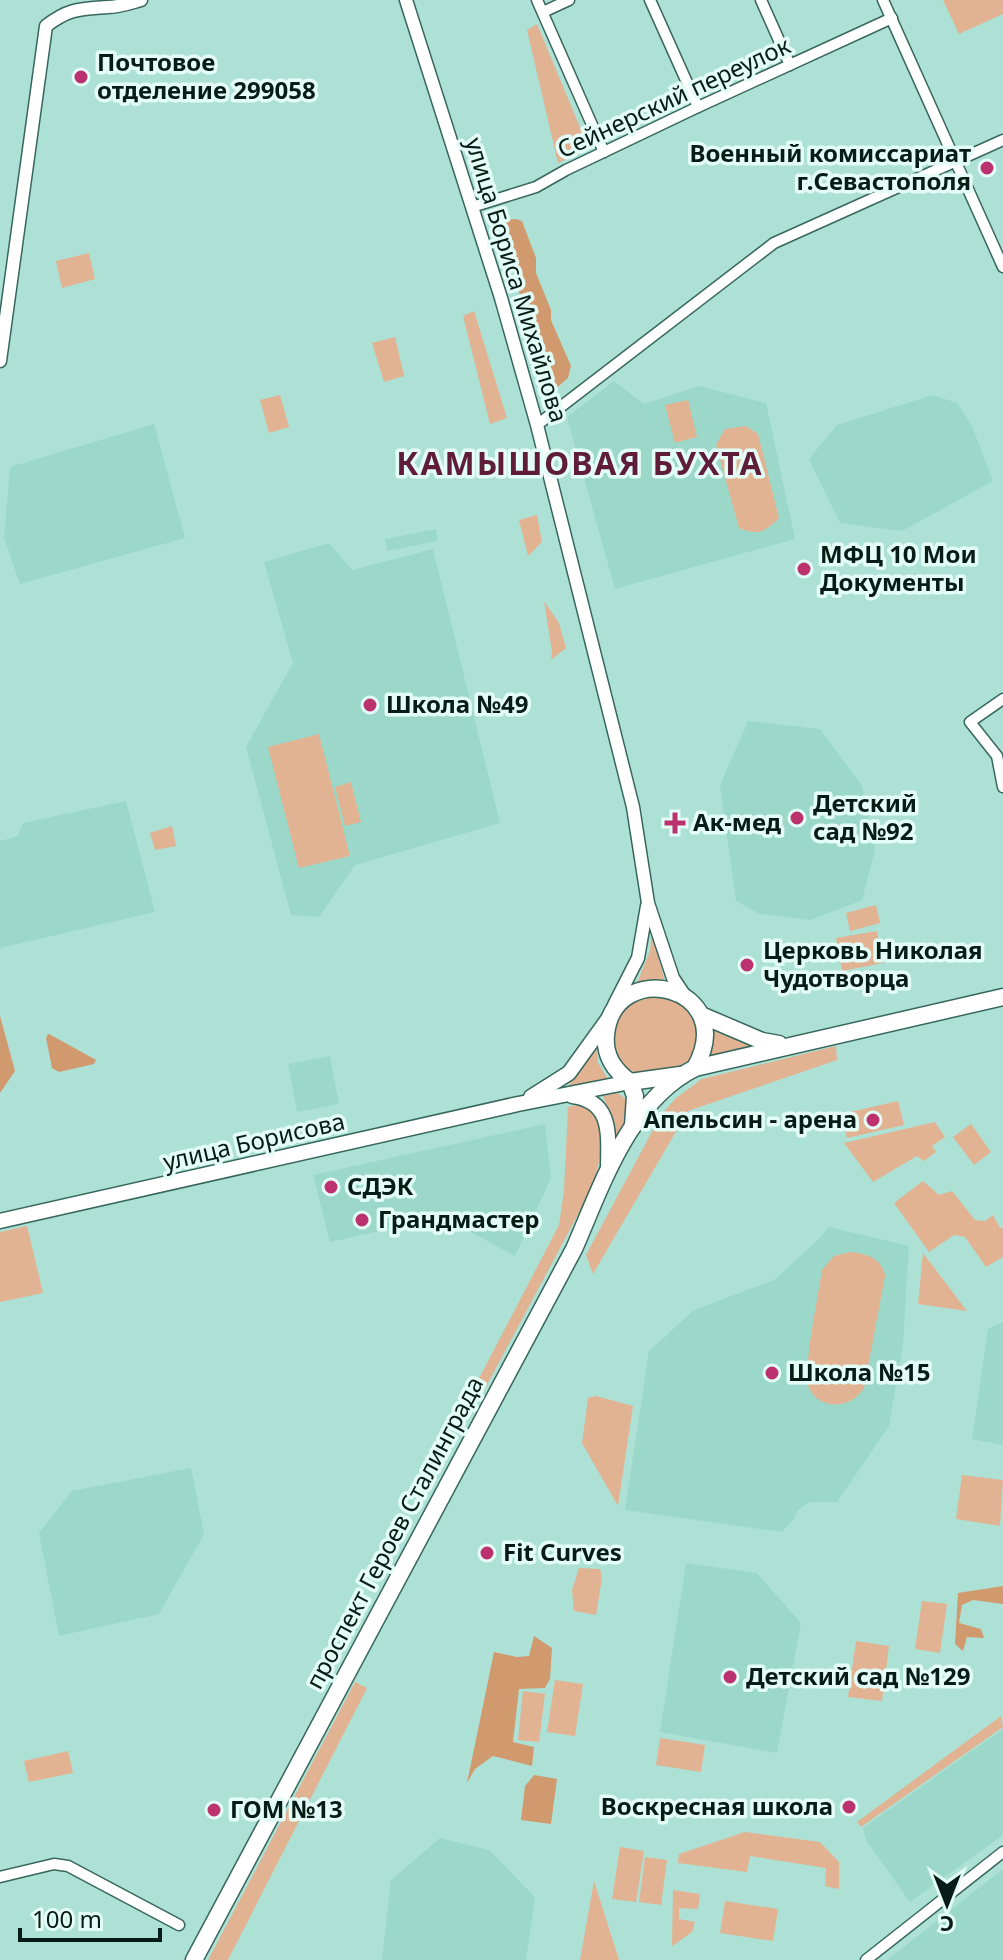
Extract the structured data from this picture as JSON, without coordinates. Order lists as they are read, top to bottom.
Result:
{
  "streets": {
    "main road": ["улица Борисова", "проспект Героев Сталинграда"],
    "street": ["Сейнерский переулок", "улица Бориса Михайлова"]
  },
  "crossings": [
    ["Сейнерский переулок", "улица Бориса Михайлова"],
    ["улица Бориса Михайлова", "улица Борисова"],
    ["улица Бориса Михайлова", "проспект Героев Сталинграда"],
    ["улица Борисова", "проспект Героев Сталинграда"]
  ],
  "districts": ["КАМЫШОВАЯ БУХТА"],
  "places": {
    "other": [
      "Почтовое отделение 299058",
      "Военный комиссариат г.Севастополя",
      "МФЦ 10 Мои Документы",
      "Школа №49",
      "Детский сад №92",
      "Церковь Николая Чудотворца",
      "Апельсин - арена",
      "СДЭК",
      "Грандмастер",
      "Школа №15",
      "Fit Curves",
      "Детский сад №129",
      "Воскресная школа",
      "ГОМ №13"
    ],
    "health": ["Ак-мед"]
  },
  "scale_bar": "100 m",
  "north": "bottom"
}
